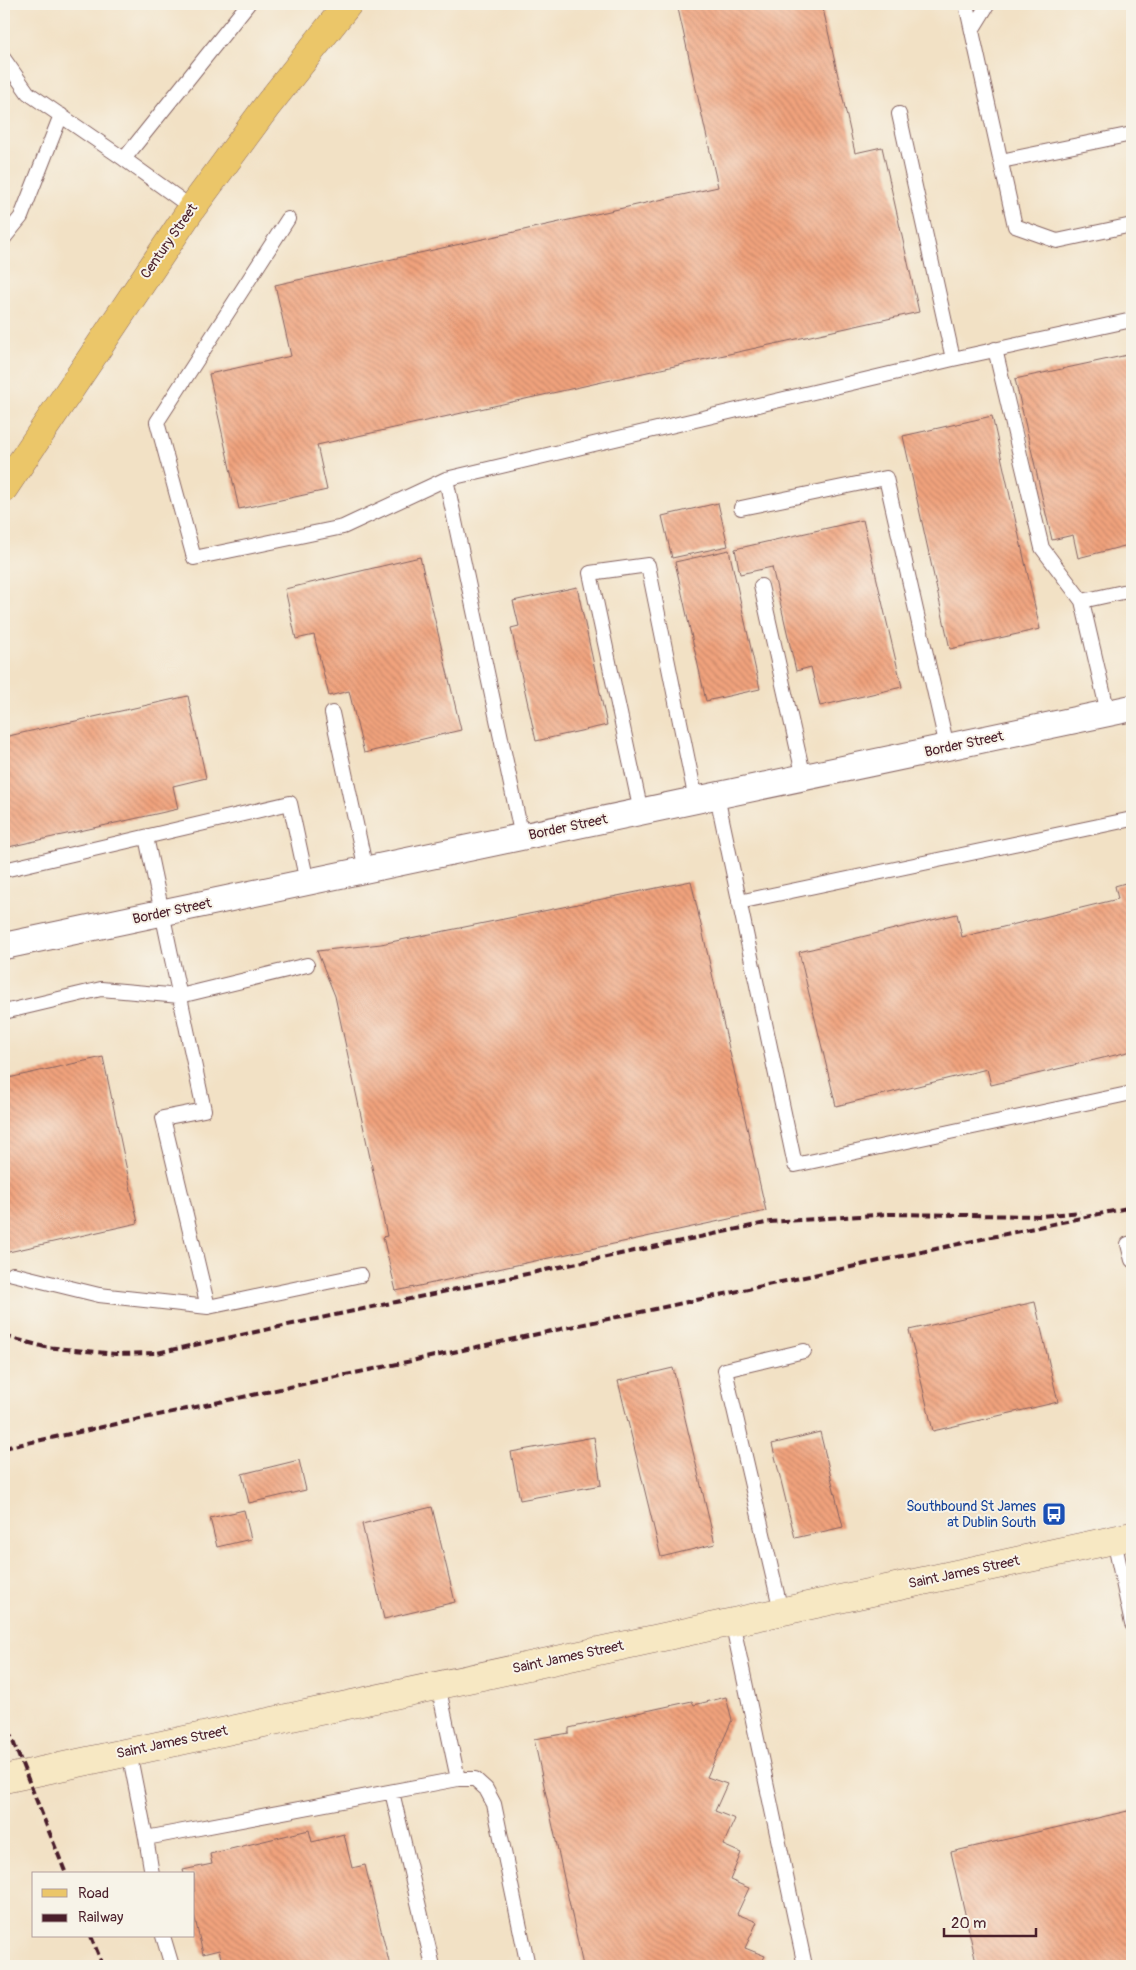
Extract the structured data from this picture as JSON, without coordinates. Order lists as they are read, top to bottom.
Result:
{
  "streets": {
    "main road": ["Century Street", "Saint James Street"],
    "street": ["Border Street"]
  },
  "places": {
    "bus stop": ["Southbound St James at Dublin South"]
  },
  "legend": ["Road", "Railway"],
  "scale_bar": "20 m"
}
